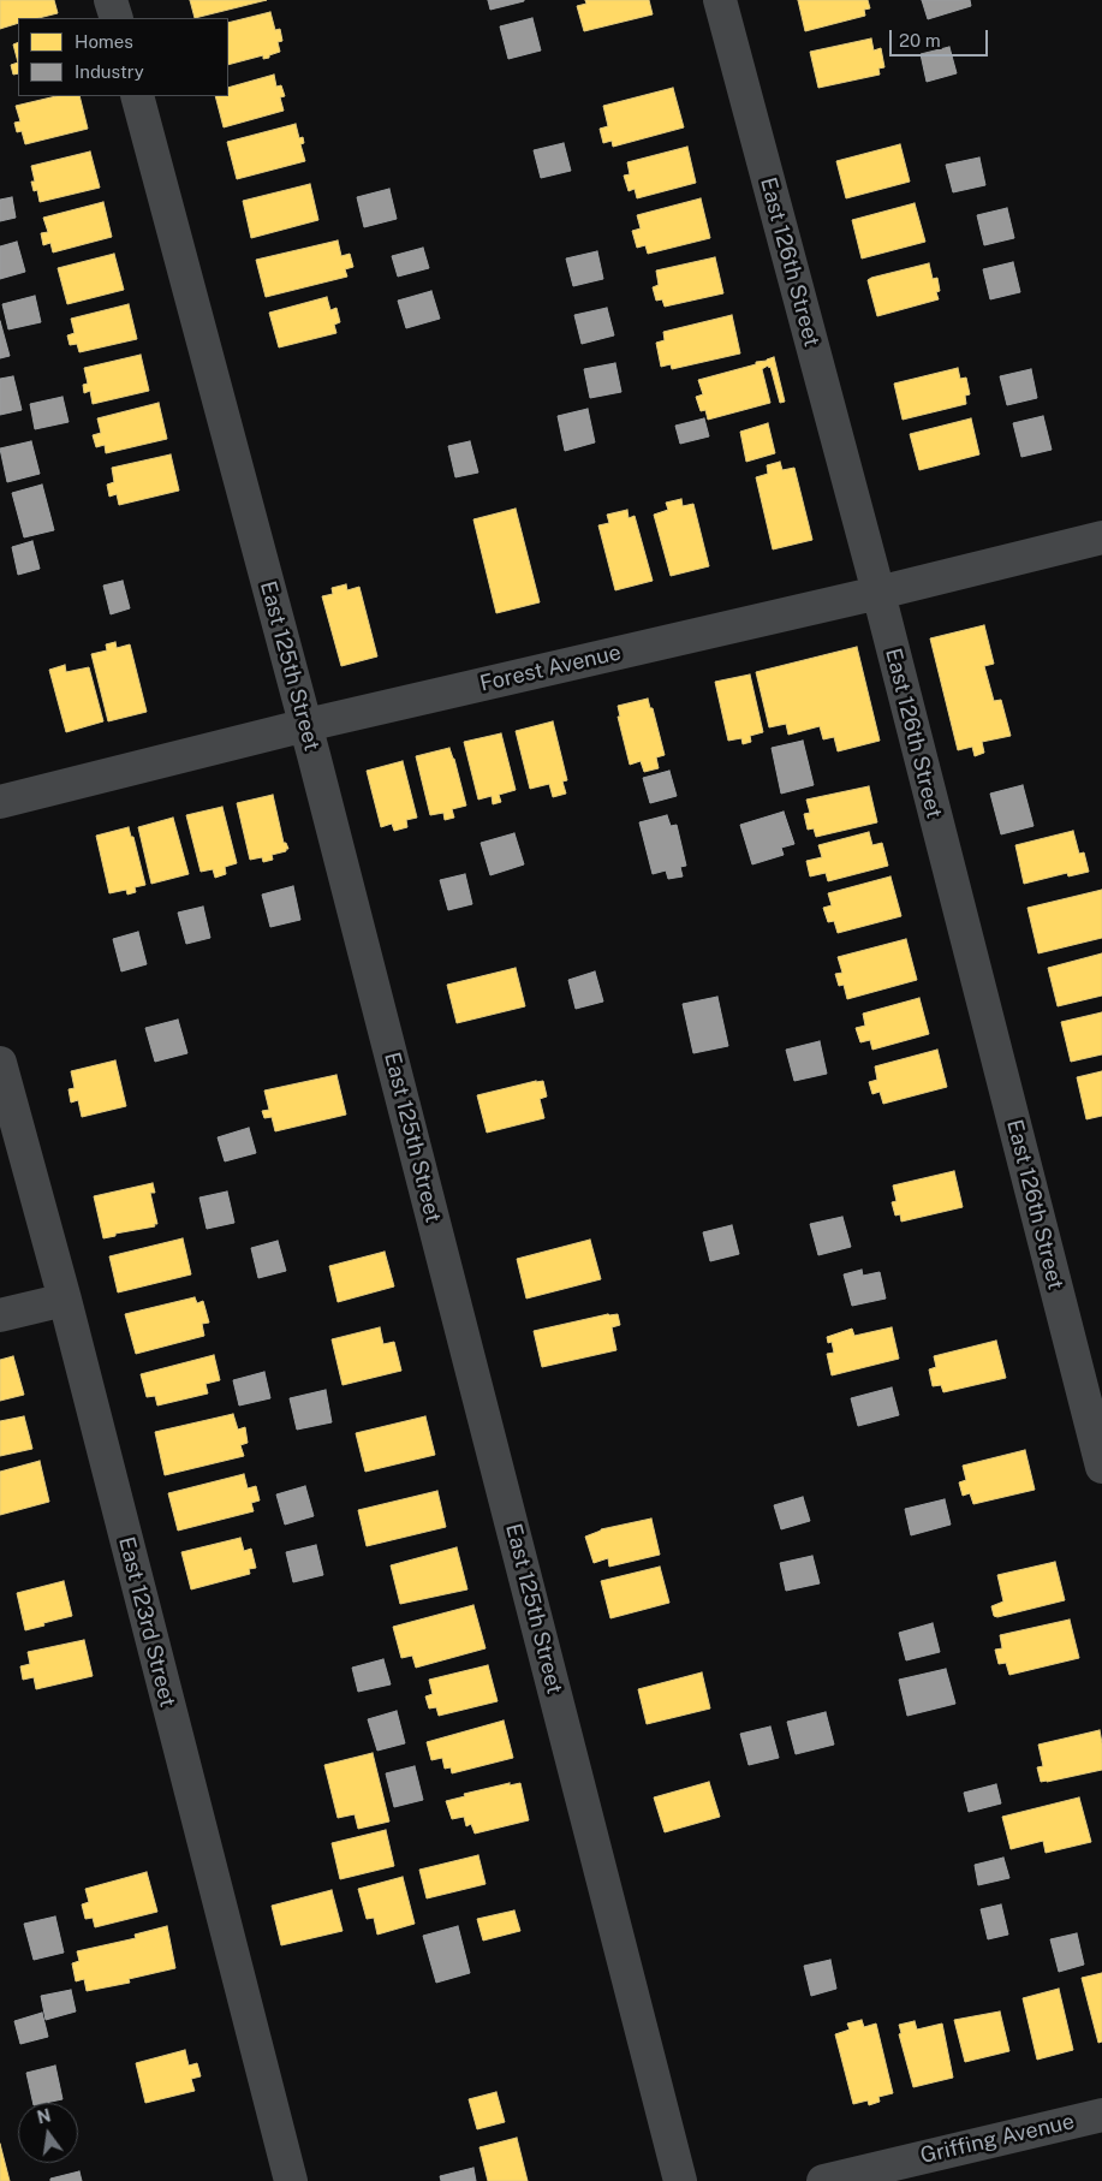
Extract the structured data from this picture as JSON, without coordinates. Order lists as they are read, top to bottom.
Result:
{
  "streets": {
    "street": [
      "East 126th Street",
      "East 125th Street",
      "Forest Avenue",
      "East 123rd Street",
      "Griffing Avenue"
    ]
  },
  "crossings": [
    ["East 126th Street", "Forest Avenue"],
    ["East 125th Street", "Forest Avenue"]
  ],
  "legend": ["Homes", "Industry"],
  "scale_bar": "20 m",
  "north": "top"
}
